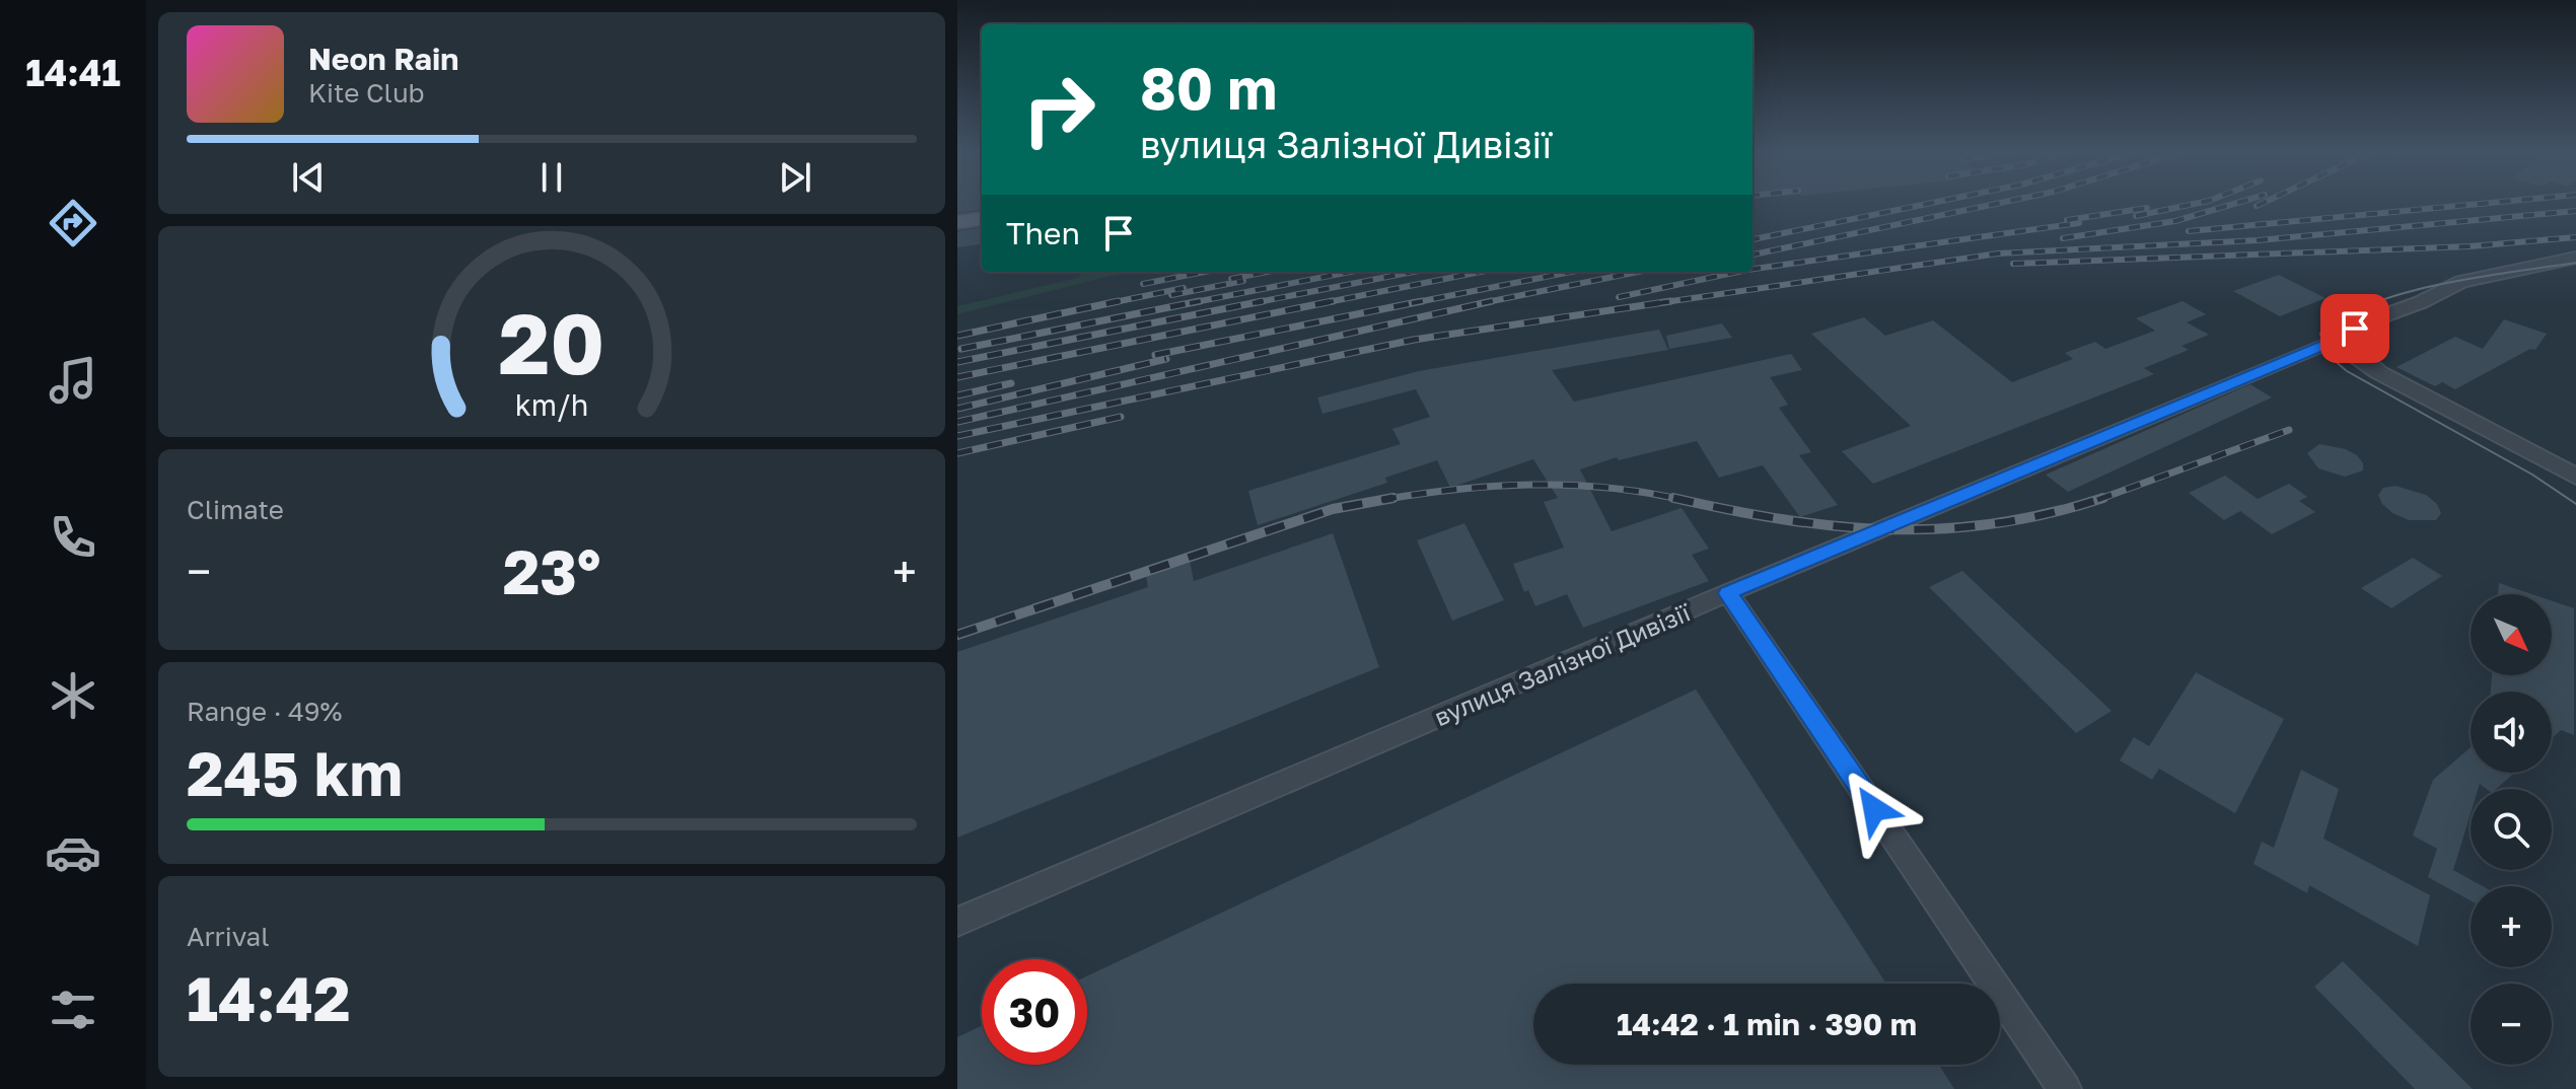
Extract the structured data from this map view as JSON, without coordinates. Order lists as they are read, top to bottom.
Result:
{
  "streets": {
    "street": ["вулиця Залізної Дивізії"]
  },
  "north": "bottom right",
  "page": {
    "tabs": "14:41",
    "turn": ["80 m", "вулиця Залізної Дивізії"],
    "song": ["Neon Rain", "Kite Club"],
    "then": "Then",
    "tile": [
      "Climate",
      ["Range · 49%", "245 km"],
      ["Arrival", "14:42"]
    ],
    "heat": ["−", "23°", "+"],
    "map_buttons": ["+", "−"],
    "limit": "30",
    "trip": "14:42 · 1 min · 390 m",
    "gauge": ["20", "km/h"]
  }
}
